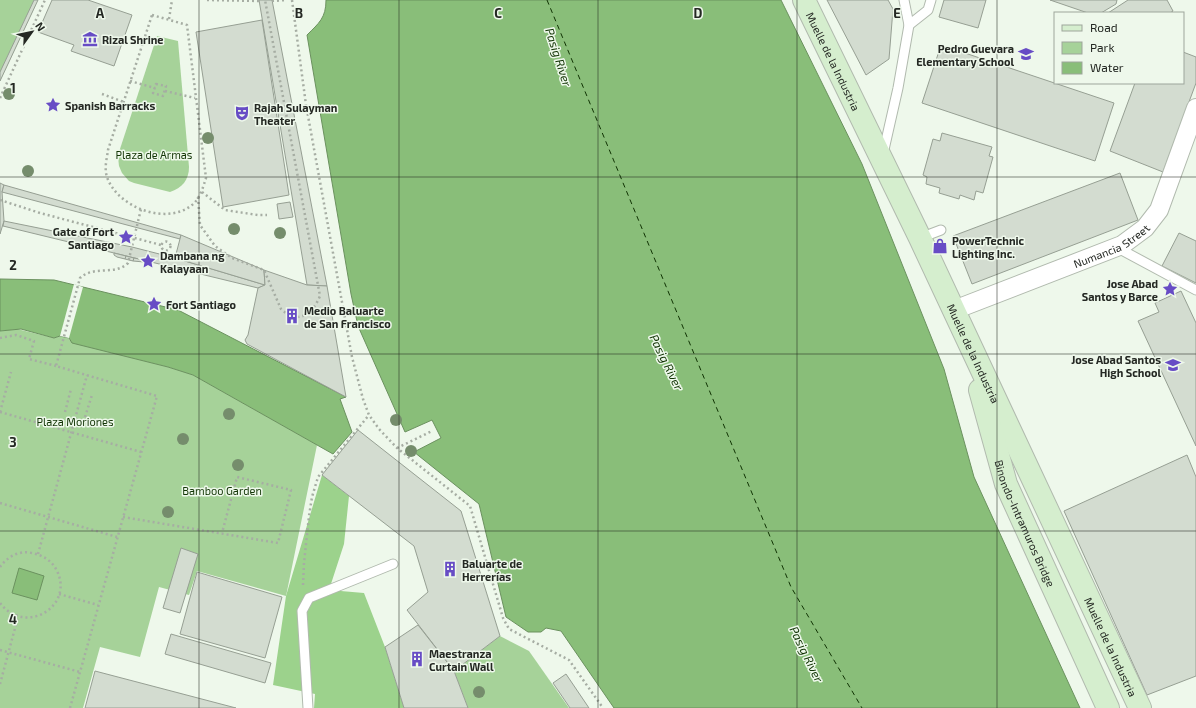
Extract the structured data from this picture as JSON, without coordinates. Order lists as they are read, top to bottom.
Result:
{
  "streets": {
    "street": ["Muelle de la Industria", "Numancia Street", "Binondo-Intramuros Bridge"]
  },
  "crossings": [
    ["Muelle de la Industria", "Numancia Street"],
    ["Muelle de la Industria", "Binondo-Intramuros Bridge"]
  ],
  "water": ["Pasig River"],
  "parks": ["Plaza de Armas", "Plaza Moriones", "Bamboo Garden"],
  "places": {
    "museum": ["Rizal Shrine"],
    "school or university": ["Pedro Guevara Elementary School", "Jose Abad Santos High School"],
    "place": [
      "Spanish Barracks",
      "Gate of Fort Santiago",
      "Dambana ng Kalayaan",
      "Jose Abad Santos y Barce",
      "Fort Santiago"
    ],
    "theatre": ["Rajah Sulayman Theater"],
    "shop": ["PowerTechnic Lighting Inc."],
    "building": ["Medio Baluarte de San Francisco", "Baluarte de Herrerías", "Maestranza Curtain Wall"]
  },
  "legend": ["Road", "Park", "Water"],
  "north": "top right",
  "grid": {
    "columns": [
      "A",
      "B",
      "C",
      "D",
      "E"
    ],
    "rows": [
      "1",
      "2",
      "3",
      "4"
    ]
  }
}
